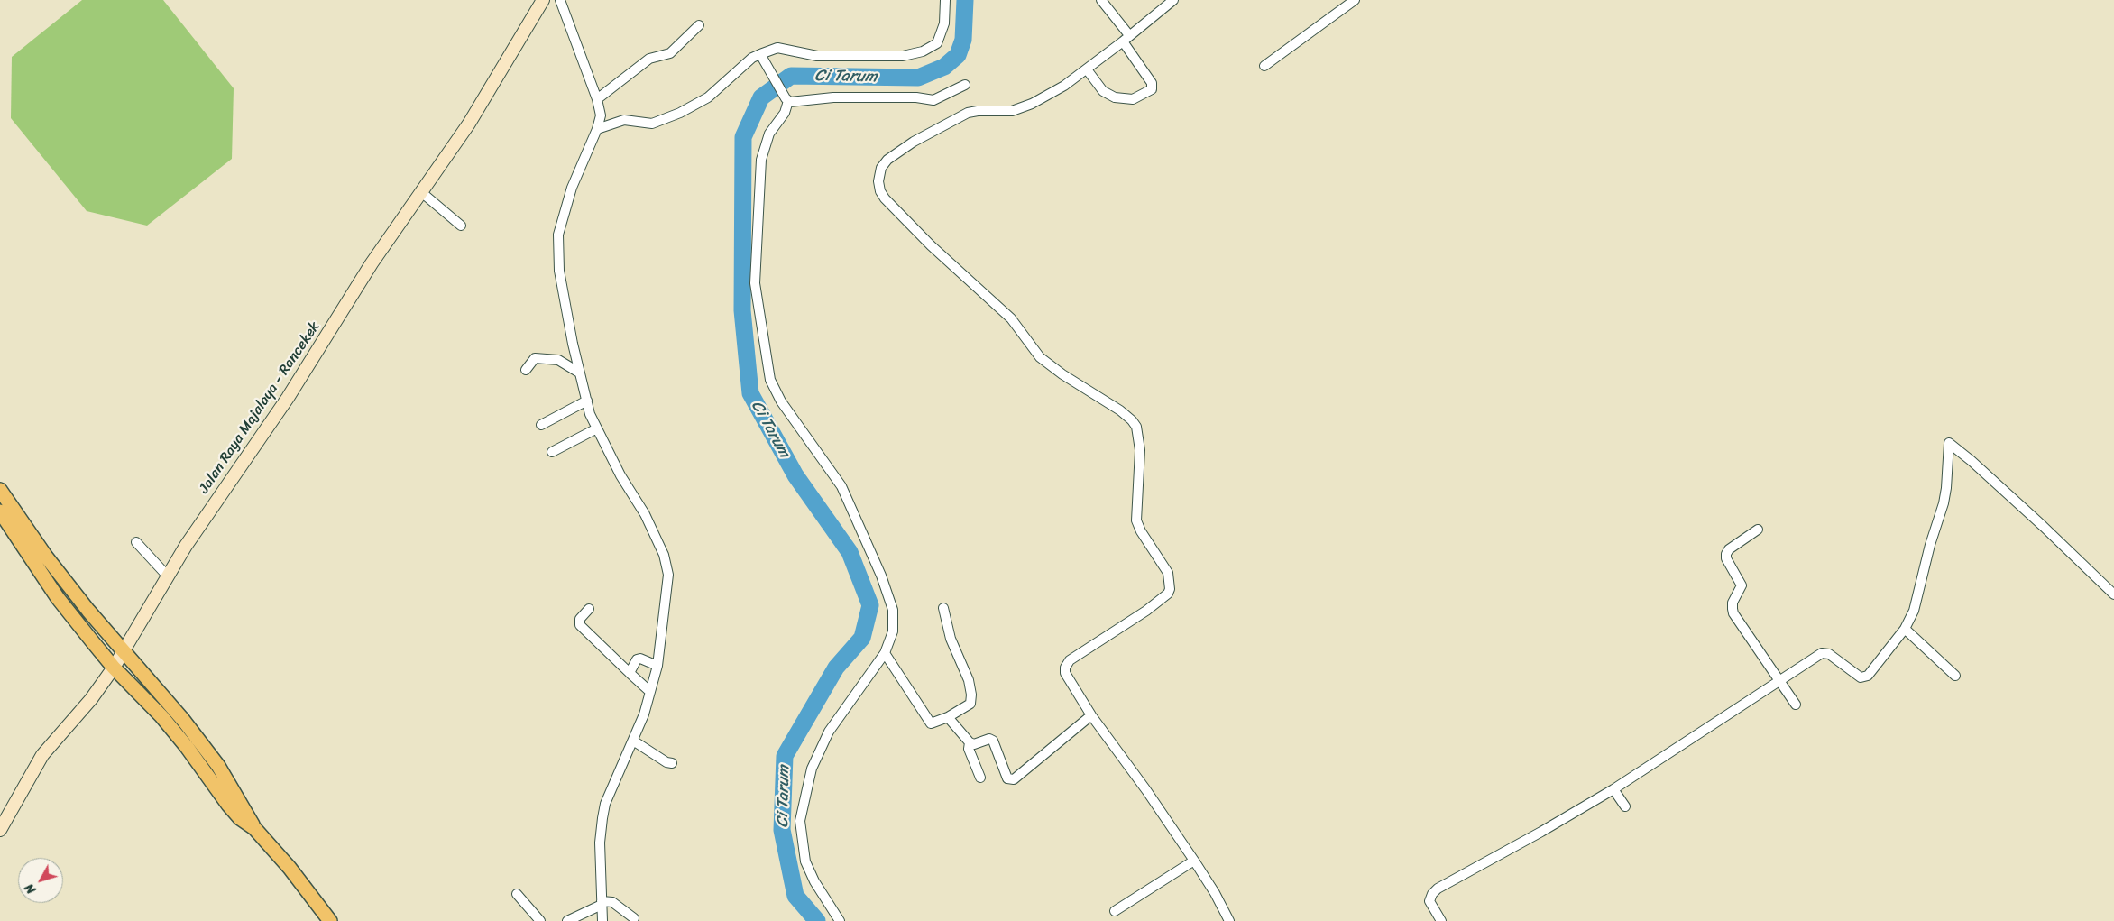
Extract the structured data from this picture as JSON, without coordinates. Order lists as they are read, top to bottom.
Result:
{
  "streets": {
    "main road": ["Jalan Raya Majalaya - Rancekek"]
  },
  "water": ["Ci Tarum"],
  "north": "bottom left"
}
